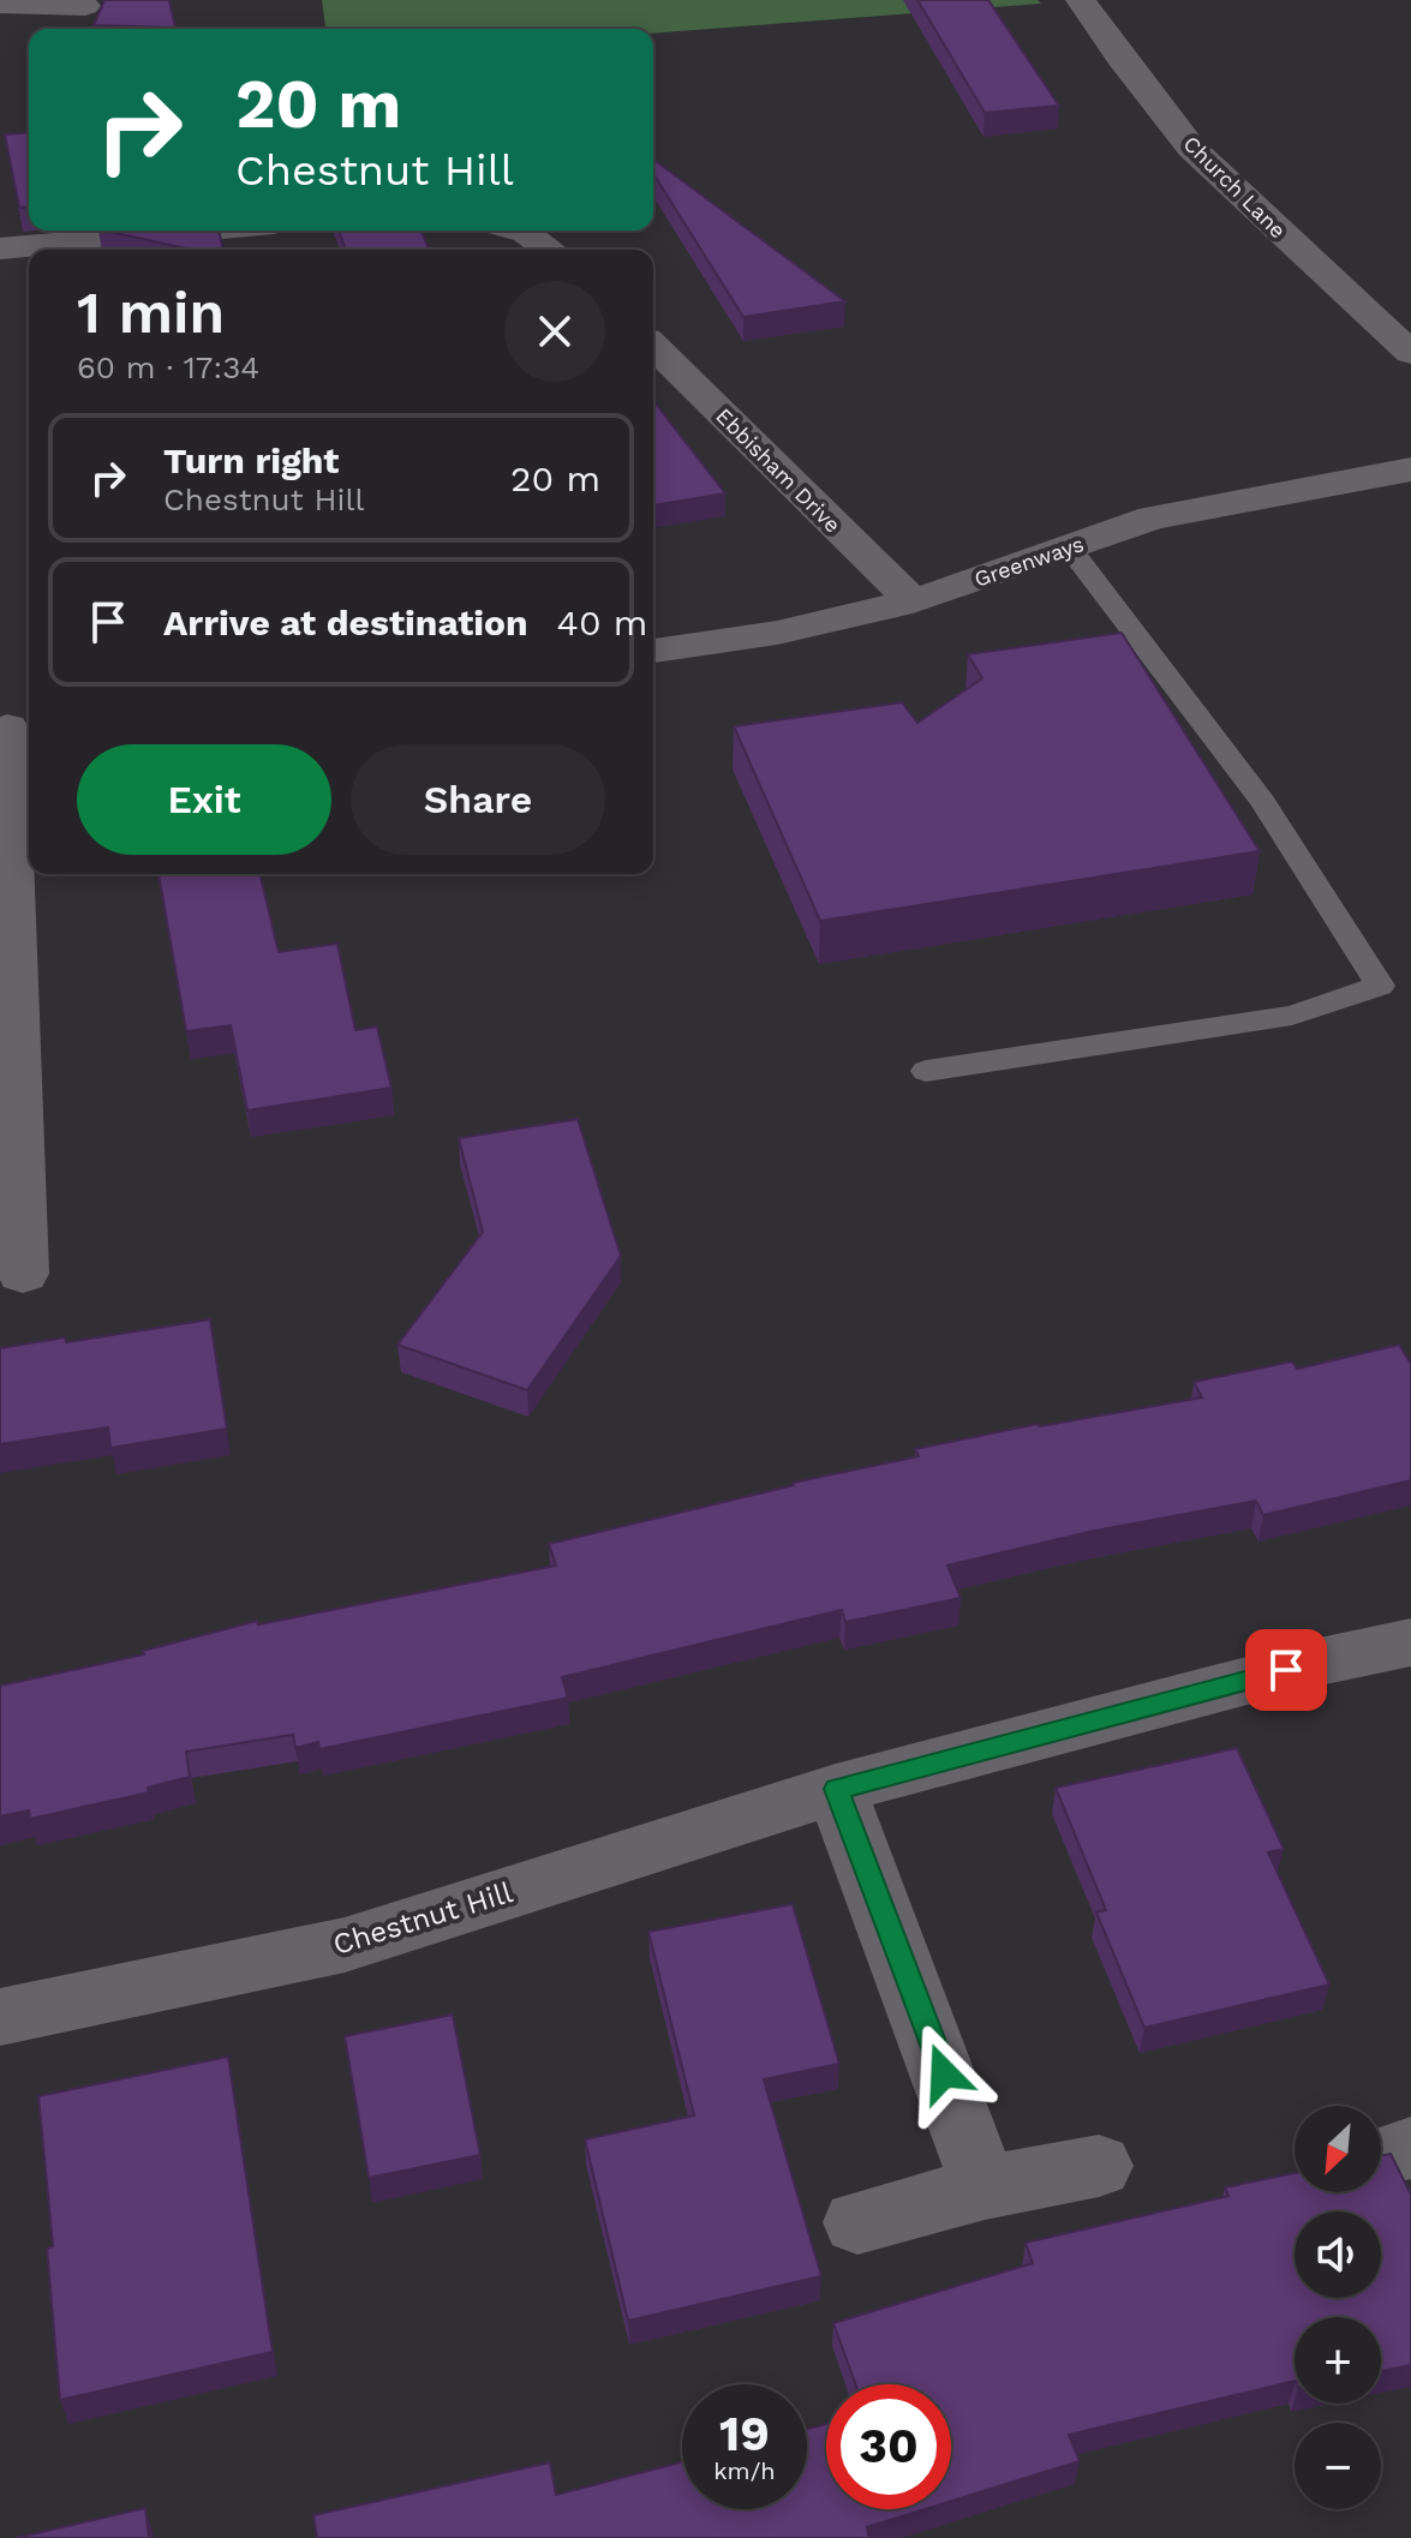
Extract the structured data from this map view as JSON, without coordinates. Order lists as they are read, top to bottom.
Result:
{
  "streets": {
    "street": [
      "Church Lane",
      "Ebbisham Drive",
      "Greenways",
      "Chestnut Hill"
    ]
  },
  "crossings": [
    ["Ebbisham Drive", "Greenways"]
  ],
  "north": "bottom left",
  "page": {
    "turn": ["20 m", "Chestnut Hill"],
    "heading": ["1 min", "60 m · 17:34"],
    "list": [
      {
        "name": "Turn right",
        "note": "Chestnut Hill",
        "value": "20 m"
      },
      {
        "name": "Arrive at destination",
        "value": "40 m"
      }
    ],
    "buttons": ["Exit", "Share"],
    "map_buttons": ["+", "−"],
    "speed": "19 km/h",
    "limit": "30"
  }
}
